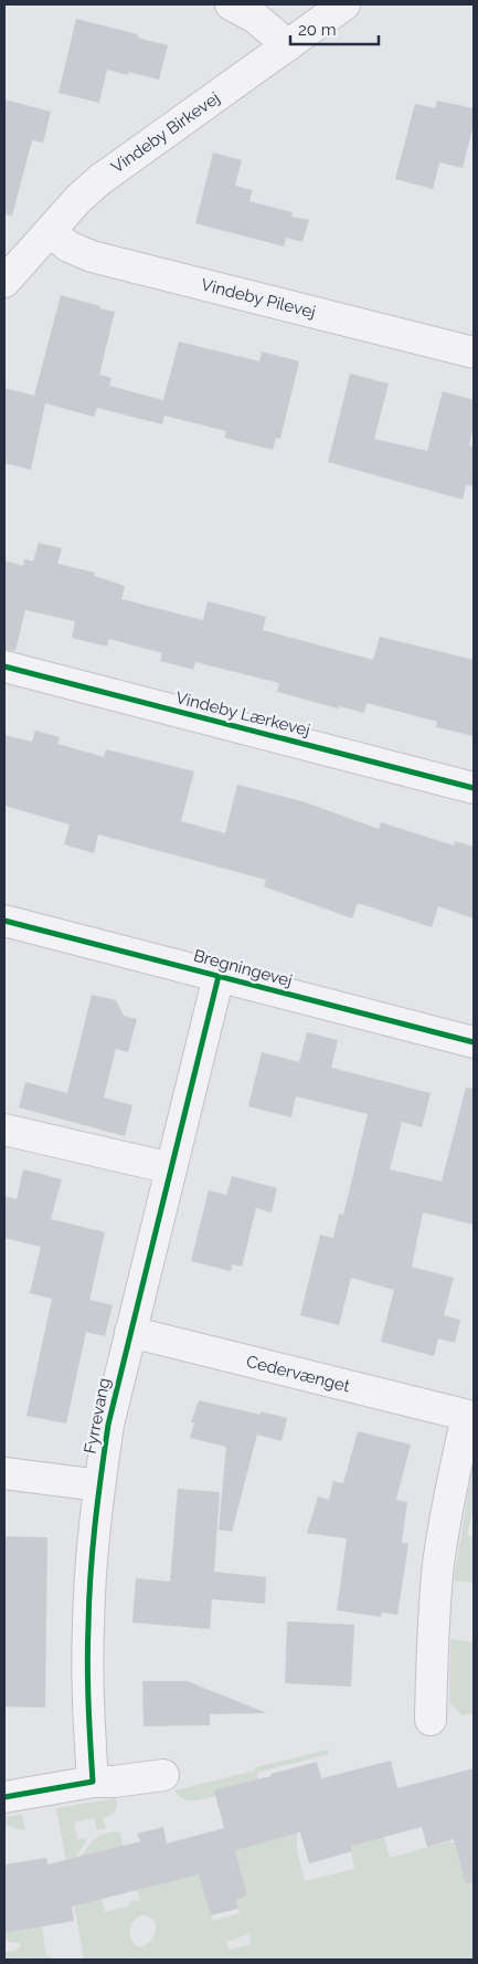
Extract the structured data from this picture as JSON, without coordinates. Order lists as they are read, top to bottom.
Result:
{
  "streets": {
    "street": [
      "Vindeby Birkevej",
      "Vindeby Pilevej",
      "Vindeby Lærkevej",
      "Bregningevej",
      "Cedervænget",
      "Fyrrevang"
    ]
  },
  "crossings": [
    ["Vindeby Birkevej", "Vindeby Pilevej"],
    ["Bregningevej", "Fyrrevang"],
    ["Cedervænget", "Fyrrevang"]
  ],
  "scale_bar": "20 m"
}
